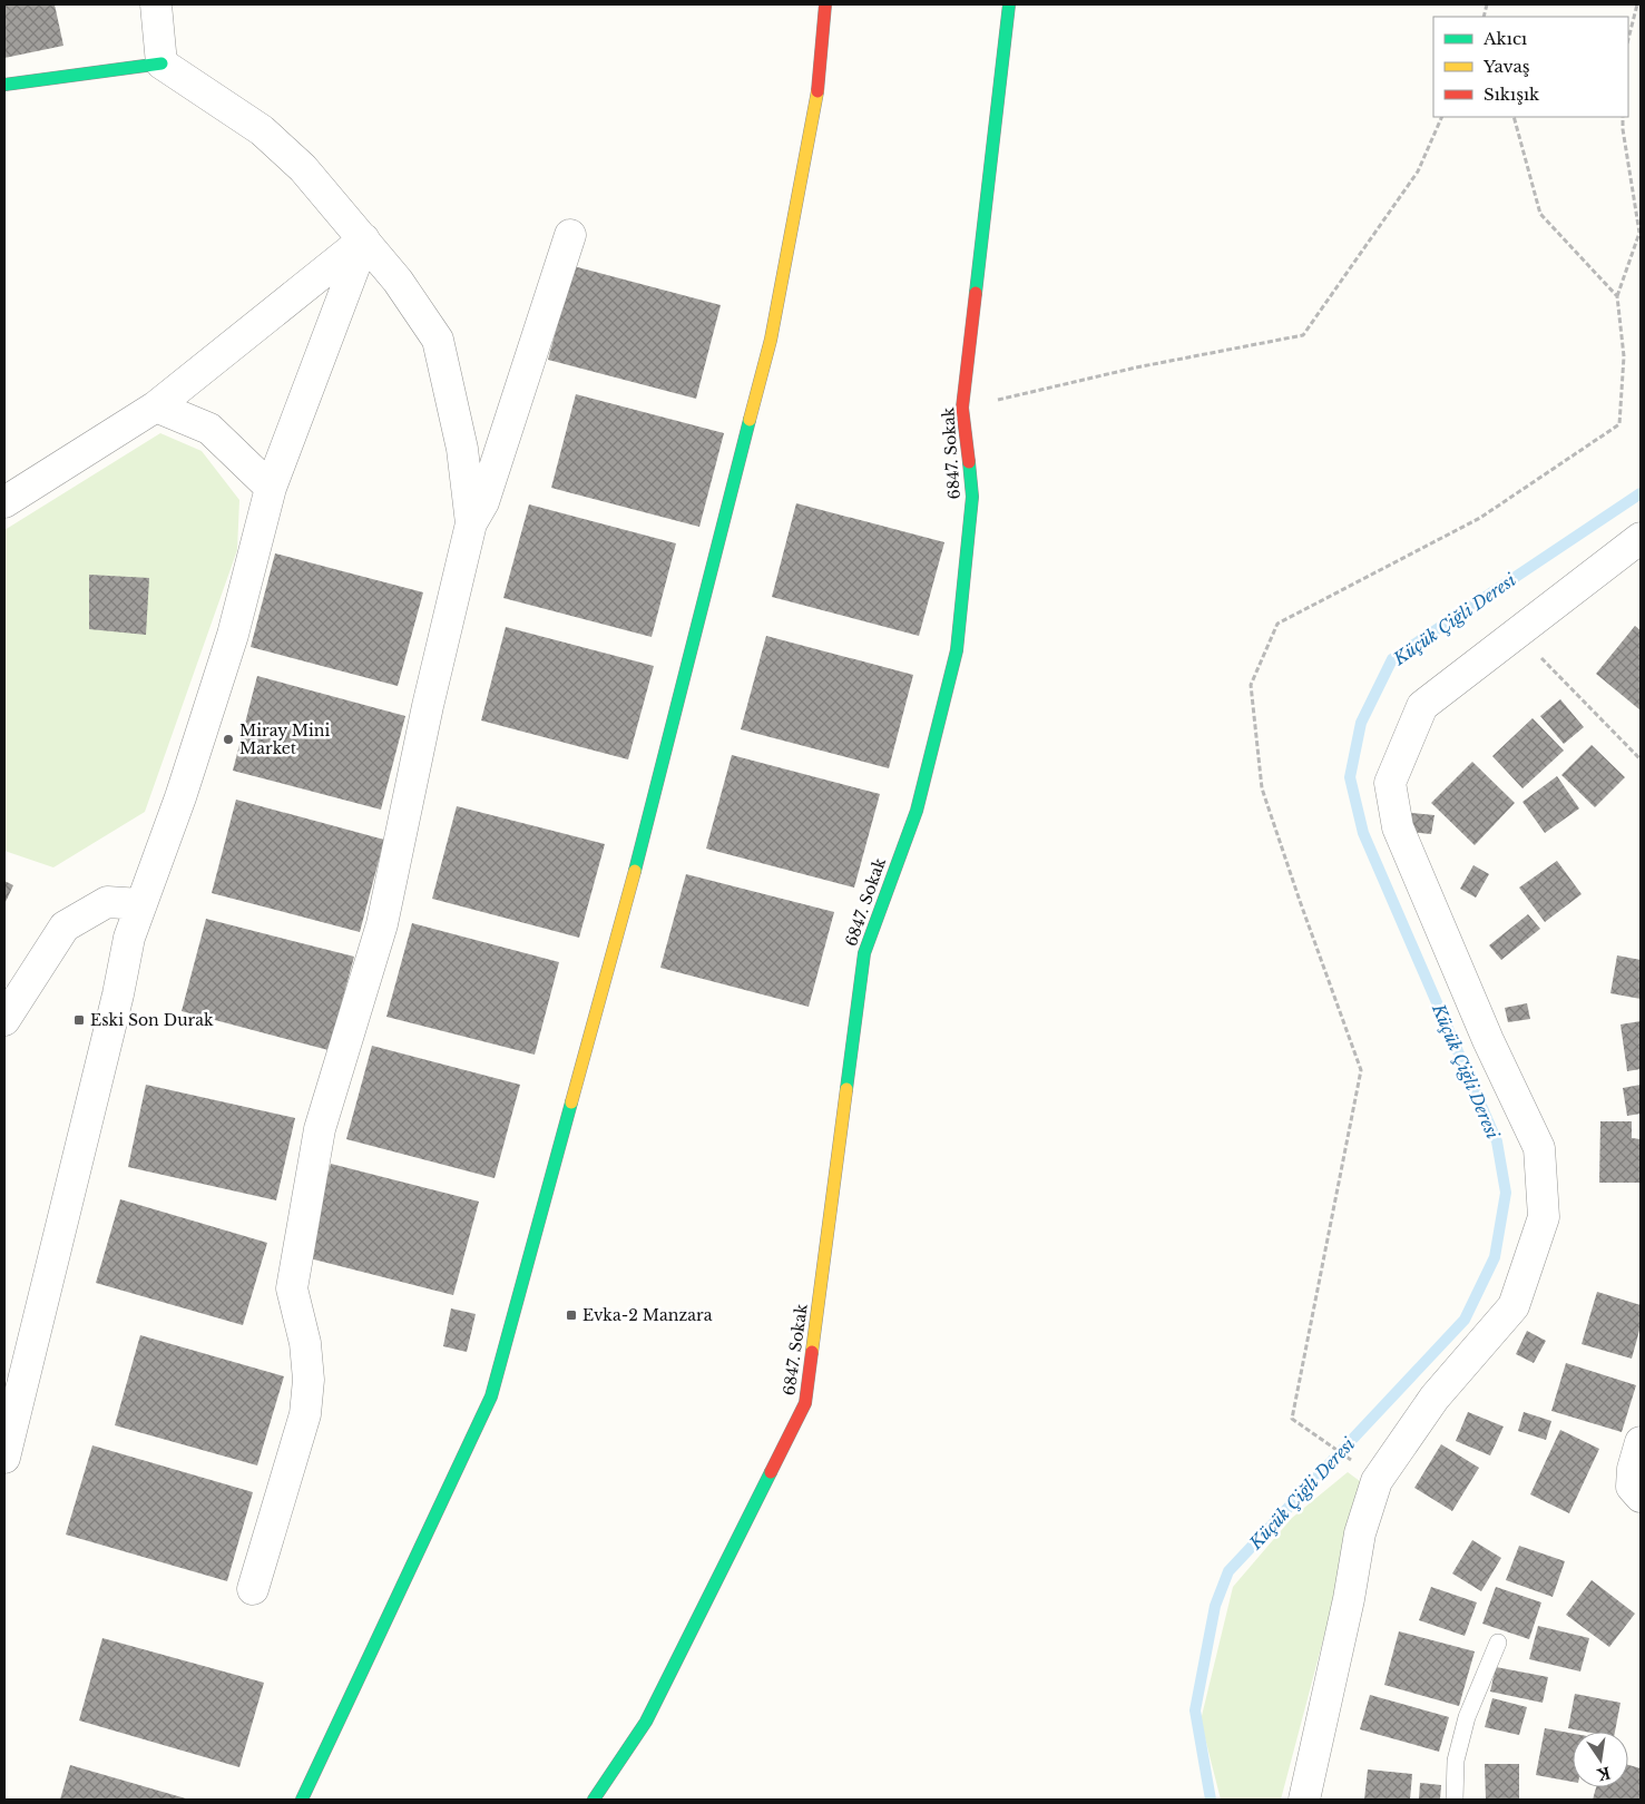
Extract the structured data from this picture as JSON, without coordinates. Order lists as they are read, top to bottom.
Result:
{
  "streets": {
    "street": ["6847. Sokak"]
  },
  "water": ["Küçük Çiğli Deresi"],
  "places": {
    "other": ["Miray Mini Market"],
    "transit": ["Eski Son Durak", "Evka-2 Manzara"]
  },
  "legend": ["Akıcı", "Yavaş", "Sıkışık"],
  "north": "bottom"
}
